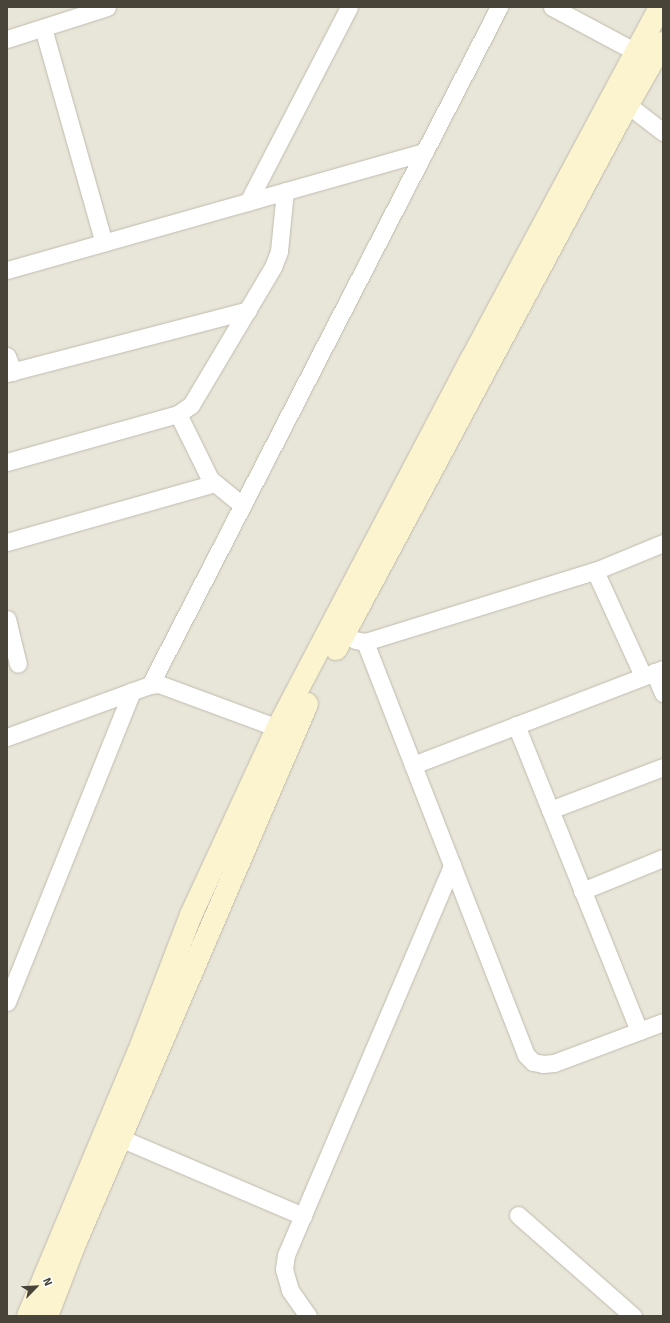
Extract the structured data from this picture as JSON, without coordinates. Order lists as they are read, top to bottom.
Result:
{
  "north": "top right"
}
